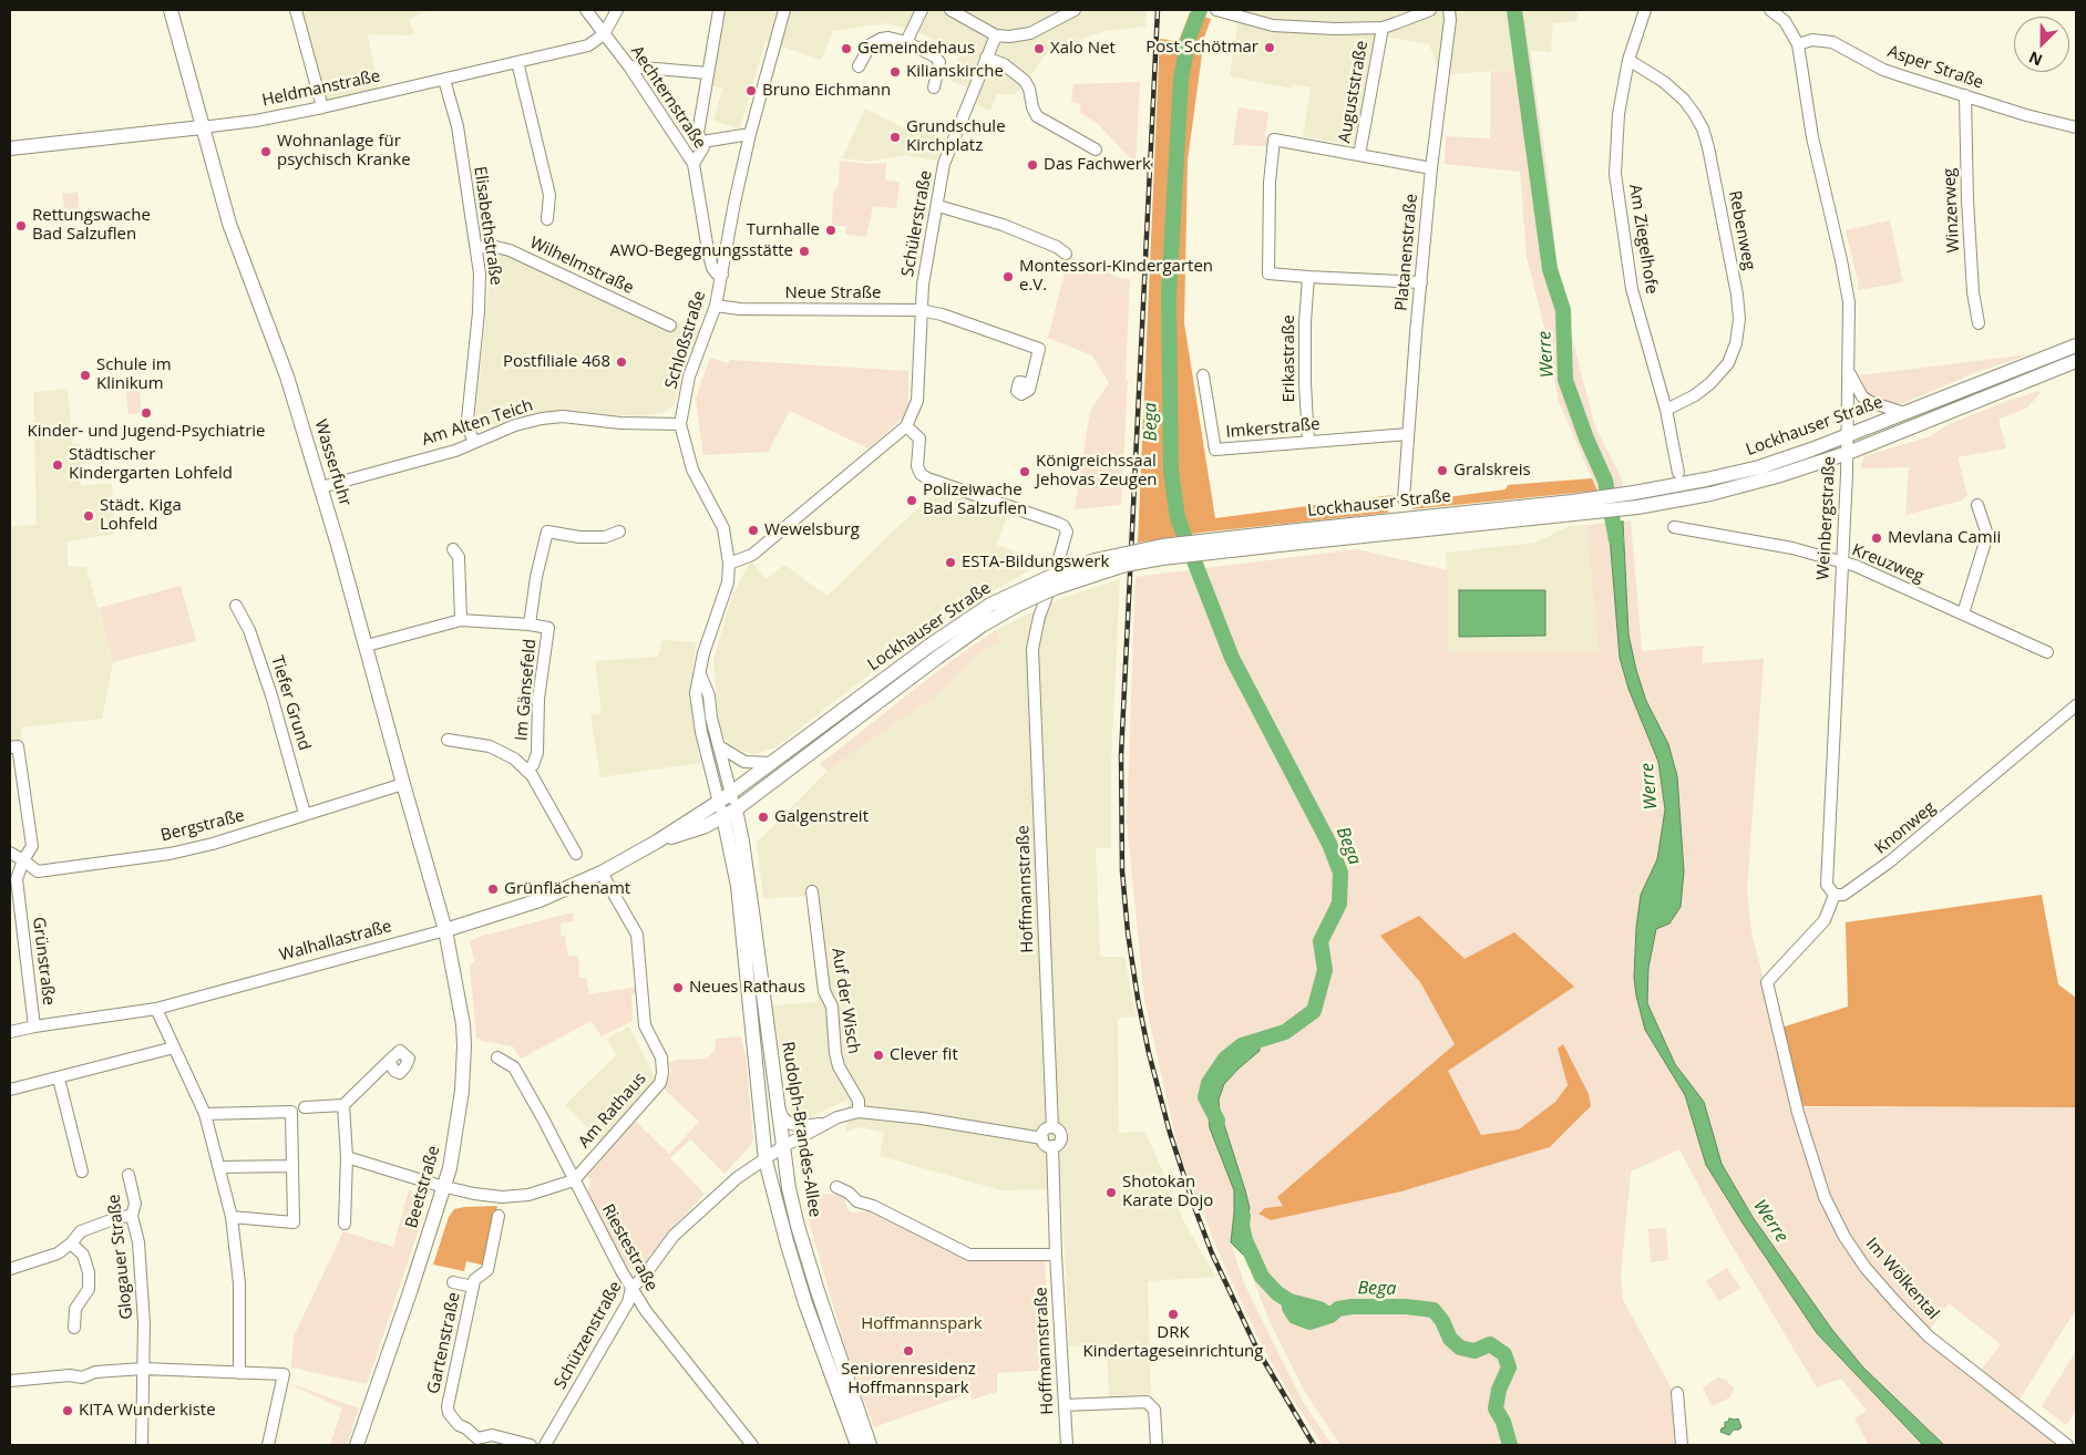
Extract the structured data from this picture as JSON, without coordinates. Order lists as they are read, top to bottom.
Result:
{
  "streets": {
    "main road": [
      "Heldmanstraße",
      "Lockhauser Straße",
      "Wasserfuhr",
      "Walhallastraße",
      "Rudolph-Brandes-Allee",
      "Beetstraße"
    ],
    "street": [
      "Asper Straße",
      "Auguststraße",
      "Aechternstraße",
      "Winzerweg",
      "Schülerstraße",
      "Elisabethstraße",
      "Rebenweg",
      "Am Ziegelhofe",
      "Platanenstraße",
      "Wilhelmstraße",
      "Neue Straße",
      "Schloßstraße",
      "Erikastraße",
      "Am Alten Teich",
      "Imkerstraße",
      "Weinbergstraße",
      "Kreuzweg",
      "Im Gänsefeld",
      "Tiefer Grund",
      "Bergstraße",
      "Knonweg",
      "Hoffmannstraße",
      "Grünstraße",
      "Auf der Wisch",
      "Am Rathaus",
      "Riestestraße",
      "Glogauer Straße",
      "Im Wölkental",
      "Schützenstraße",
      "Gartenstraße"
    ]
  },
  "crossings": [
    ["Asper Straße", "Winzerweg"],
    ["Asper Straße", "Weinbergstraße"],
    ["Heldmanstraße", "Aechternstraße"],
    ["Heldmanstraße", "Elisabethstraße"],
    ["Heldmanstraße", "Wasserfuhr"],
    ["Auguststraße", "Platanenstraße"],
    ["Aechternstraße", "Schloßstraße"],
    ["Schülerstraße", "Neue Straße"],
    ["Schülerstraße", "Schloßstraße"],
    ["Schülerstraße", "Hoffmannstraße"],
    ["Elisabethstraße", "Wilhelmstraße"],
    ["Elisabethstraße", "Am Alten Teich"],
    ["Rebenweg", "Am Ziegelhofe"],
    ["Platanenstraße", "Imkerstraße"],
    ["Neue Straße", "Schloßstraße"],
    ["Schloßstraße", "Am Alten Teich"],
    ["Schloßstraße", "Walhallastraße"],
    ["Schloßstraße", "Rudolph-Brandes-Allee"],
    ["Erikastraße", "Imkerstraße"],
    ["Am Alten Teich", "Wasserfuhr"],
    ["Lockhauser Straße", "Weinbergstraße"],
    ["Lockhauser Straße", "Walhallastraße"],
    ["Lockhauser Straße", "Rudolph-Brandes-Allee"],
    ["Wasserfuhr", "Im Gänsefeld"],
    ["Wasserfuhr", "Bergstraße"],
    ["Wasserfuhr", "Walhallastraße"],
    ["Wasserfuhr", "Beetstraße"],
    ["Weinbergstraße", "Kreuzweg"],
    ["Weinbergstraße", "Knonweg"],
    ["Weinbergstraße", "Im Wölkental"],
    ["Tiefer Grund", "Bergstraße"],
    ["Bergstraße", "Grünstraße"],
    ["Knonweg", "Im Wölkental"],
    ["Walhallastraße", "Grünstraße"],
    ["Walhallastraße", "Am Rathaus"],
    ["Walhallastraße", "Rudolph-Brandes-Allee"],
    ["Walhallastraße", "Beetstraße"],
    ["Am Rathaus", "Beetstraße"],
    ["Am Rathaus", "Riestestraße"],
    ["Rudolph-Brandes-Allee", "Schützenstraße"],
    ["Riestestraße", "Schützenstraße"]
  ],
  "water": ["Werre", "Bega"],
  "parks": ["Hoffmannspark"],
  "places": [
    "Post Schötmar",
    "Gemeindehaus",
    "Xalo Net",
    "Kilianskirche",
    "Bruno Eichmann",
    "Grundschule Kirchplatz",
    "Wohnanlage für psychisch Kranke",
    "Das Fachwerk",
    "Rettungswache Bad Salzuflen",
    "Turnhalle",
    "AWO-Begegnungsstätte",
    "Montessori-Kindergarten e.V.",
    "Postfiliale 468",
    "Schule im Klinikum",
    "Kinder- und Jugend-Psychiatrie",
    "Städtischer Kindergarten Lohfeld",
    "Gralskreis",
    "Königreichssaal Jehovas Zeugen",
    "Polizeiwache Bad Salzuflen",
    "Städt. Kiga Lohfeld",
    "Wewelsburg",
    "Mevlana Camii",
    "ESTA-Bildungswerk",
    "Galgenstreit",
    "Grünflächenamt",
    "Neues Rathaus",
    "Clever fit",
    "Shotokan Karate Dojo",
    "DRK Kindertageseinrichtung",
    "Seniorenresidenz Hoffmannspark",
    "KITA Wunderkiste"
  ],
  "north": "bottom left"
}
